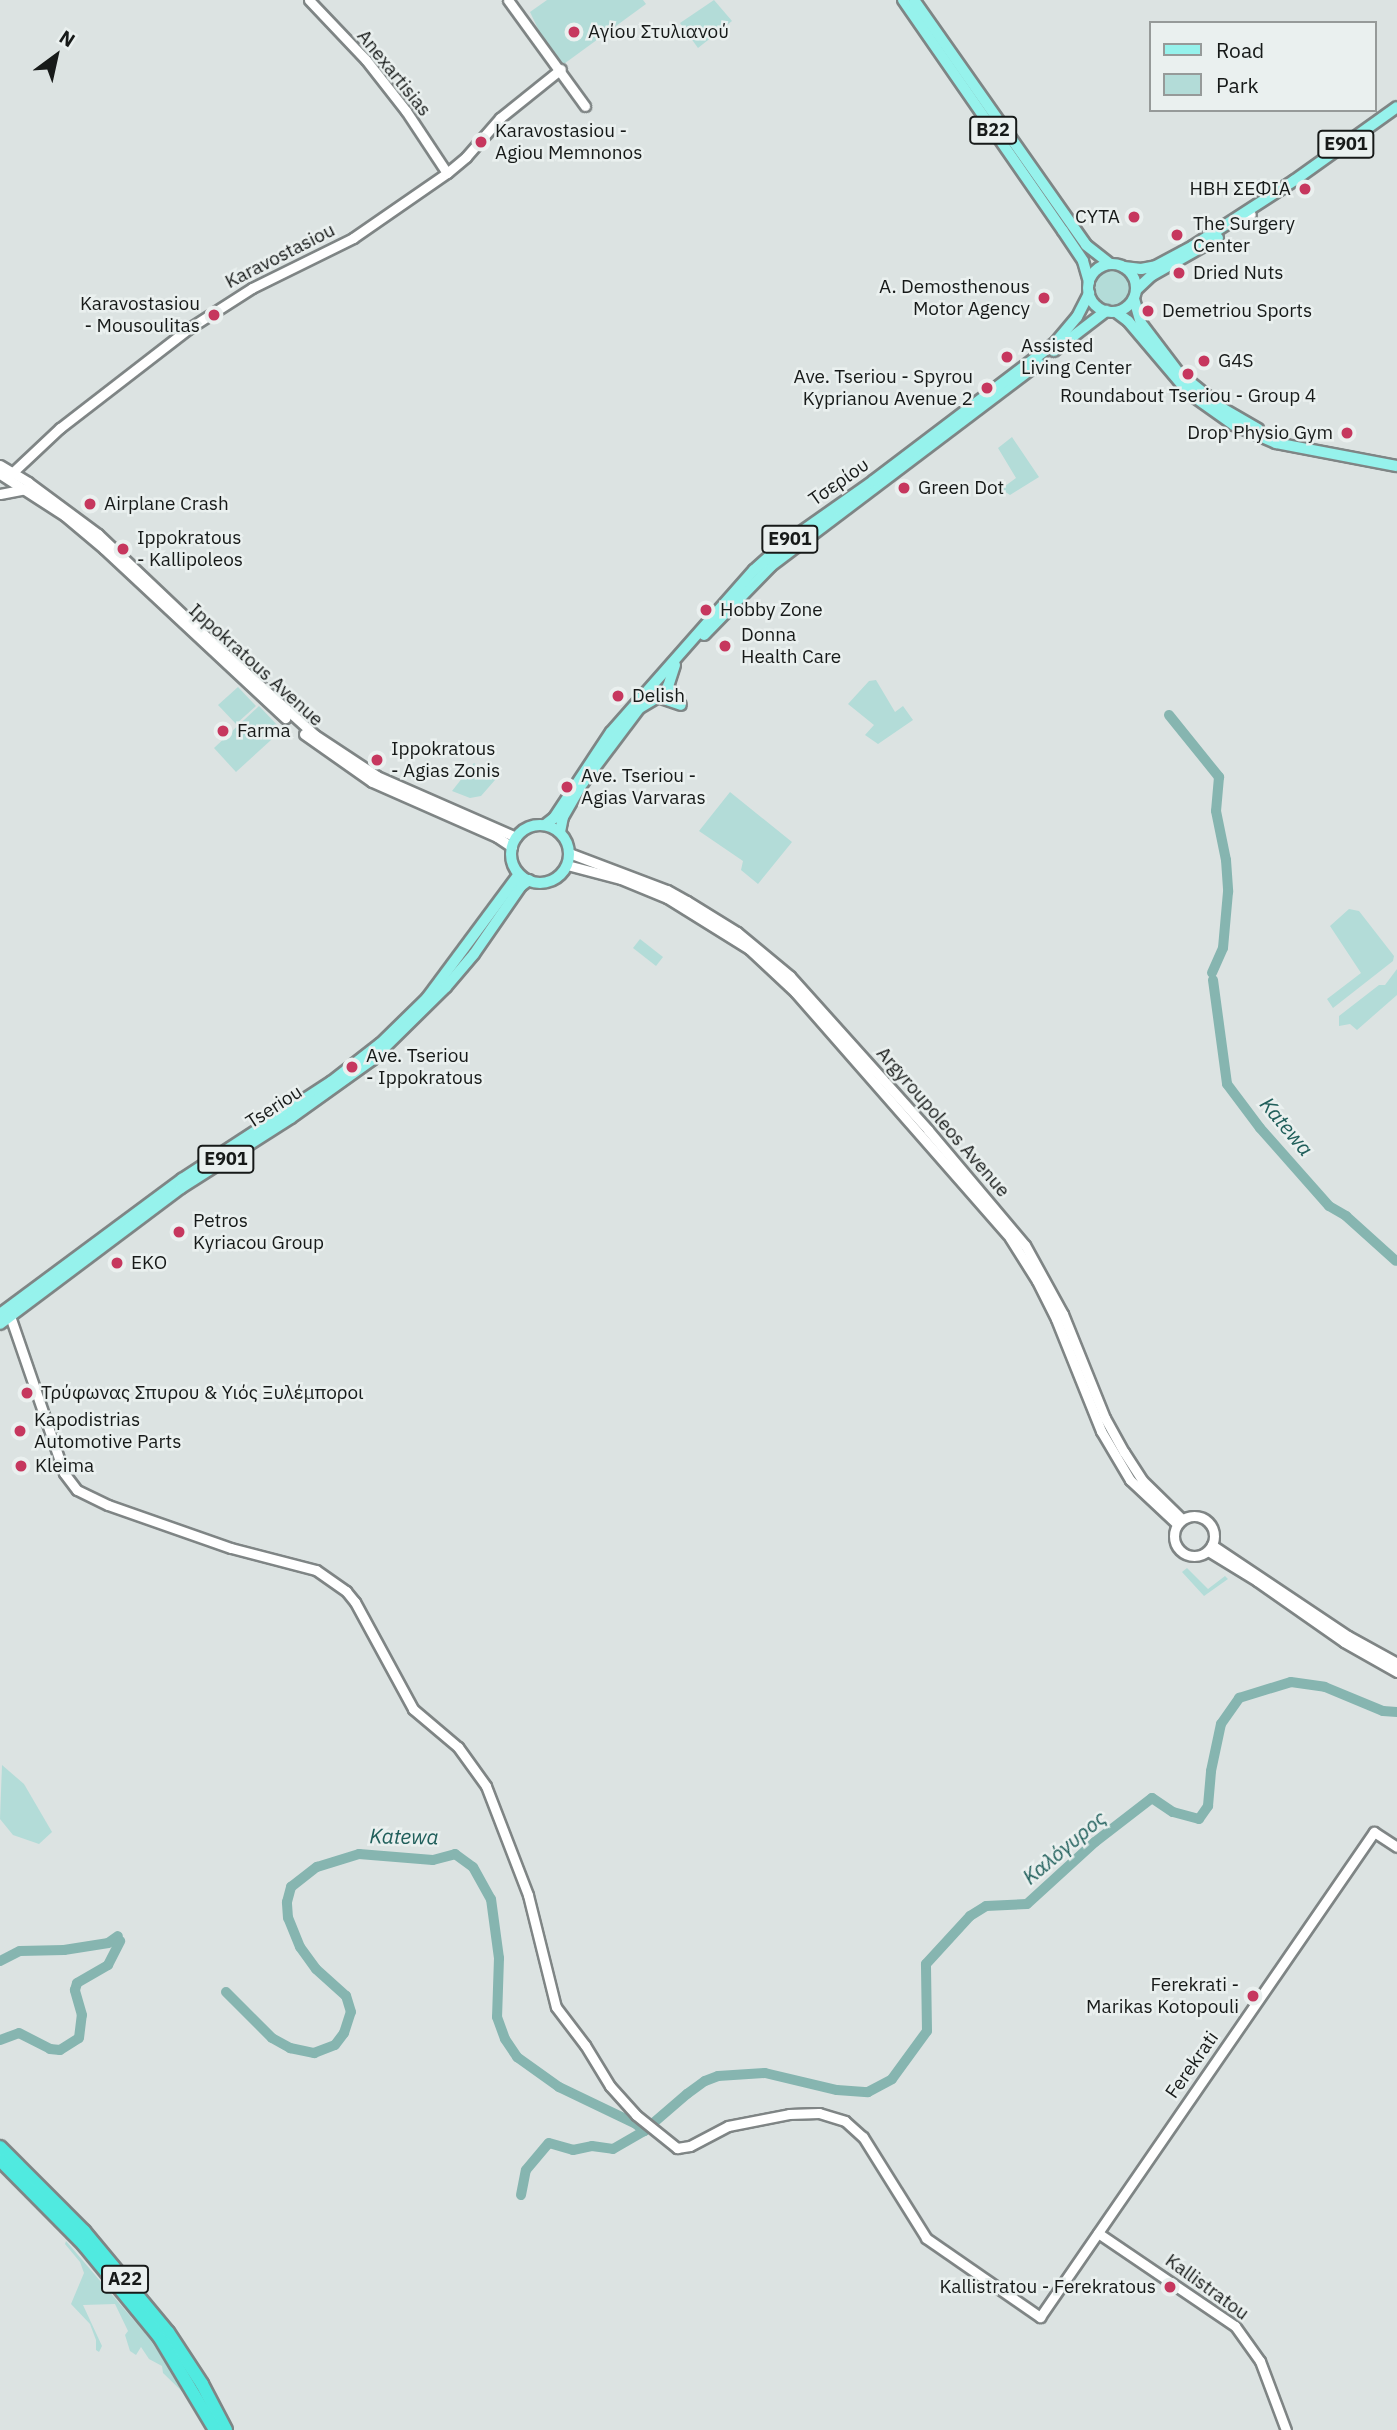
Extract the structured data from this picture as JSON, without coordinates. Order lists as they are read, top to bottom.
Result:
{
  "streets": {
    "highway": ["A22"],
    "main road": [
      "Anexartisias",
      "B22",
      "E901",
      "Karavostasiou",
      "Τσερίου",
      "Ippokratous Avenue",
      "Tseriou",
      "Argyroupoleos Avenue",
      "Ferekrati",
      "Kallistratou"
    ]
  },
  "crossings": [
    ["Anexartisias", "Karavostasiou"],
    ["B22", "E901"],
    ["B22", "Τσερίου"],
    ["E901", "Τσερίου"],
    ["E901", "Ippokratous Avenue"],
    ["E901", "Tseriou"],
    ["E901", "Argyroupoleos Avenue"],
    ["Τσερίου", "Ippokratous Avenue"],
    ["Τσερίου", "Tseriou"],
    ["Τσερίου", "Argyroupoleos Avenue"],
    ["Ippokratous Avenue", "Tseriou"],
    ["Ippokratous Avenue", "Argyroupoleos Avenue"],
    ["Tseriou", "Argyroupoleos Avenue"],
    ["Tseriou", "Ferekrati"],
    ["Ferekrati", "Kallistratou"]
  ],
  "water": ["Katewa", "Καλόγυρος"],
  "places": [
    "Αγίου Στυλιανού",
    "Karavostasiou - Agiou Memnonos",
    "ΗΒΗ ΣΕΦΙΑ",
    "CYTA",
    "The Surgery Center",
    "Dried Nuts",
    "A. Demosthenous Motor Agency",
    "Demetriou Sports",
    "Karavostasiou - Mousoulitas",
    "Assisted Living Center",
    "G4S",
    "Roundabout Tseriou - Group 4",
    "Ave. Tseriou - Spyrou Kyprianou Avenue 2",
    "Drop Physio Gym",
    "Green Dot",
    "Airplane Crash",
    "Ippokratous - Kallipoleos",
    "Hobby Zone",
    "Donna Health Care",
    "Delish",
    "Farma",
    "Ippokratous - Agias Zonis",
    "Ave. Tseriou - Agias Varvaras",
    "Ave. Tseriou - Ippokratous",
    "Petros Kyriacou Group",
    "EKO",
    "Τρύφωνας Σπυρου & Υιός Ξυλέμποροι",
    "Kapodistrias Automotive Parts",
    "Kleima",
    "Ferekrati - Marikas Kotopouli",
    "Kallistratou - Ferekratous"
  ],
  "legend": ["Road", "Park"],
  "north": "top right"
}
